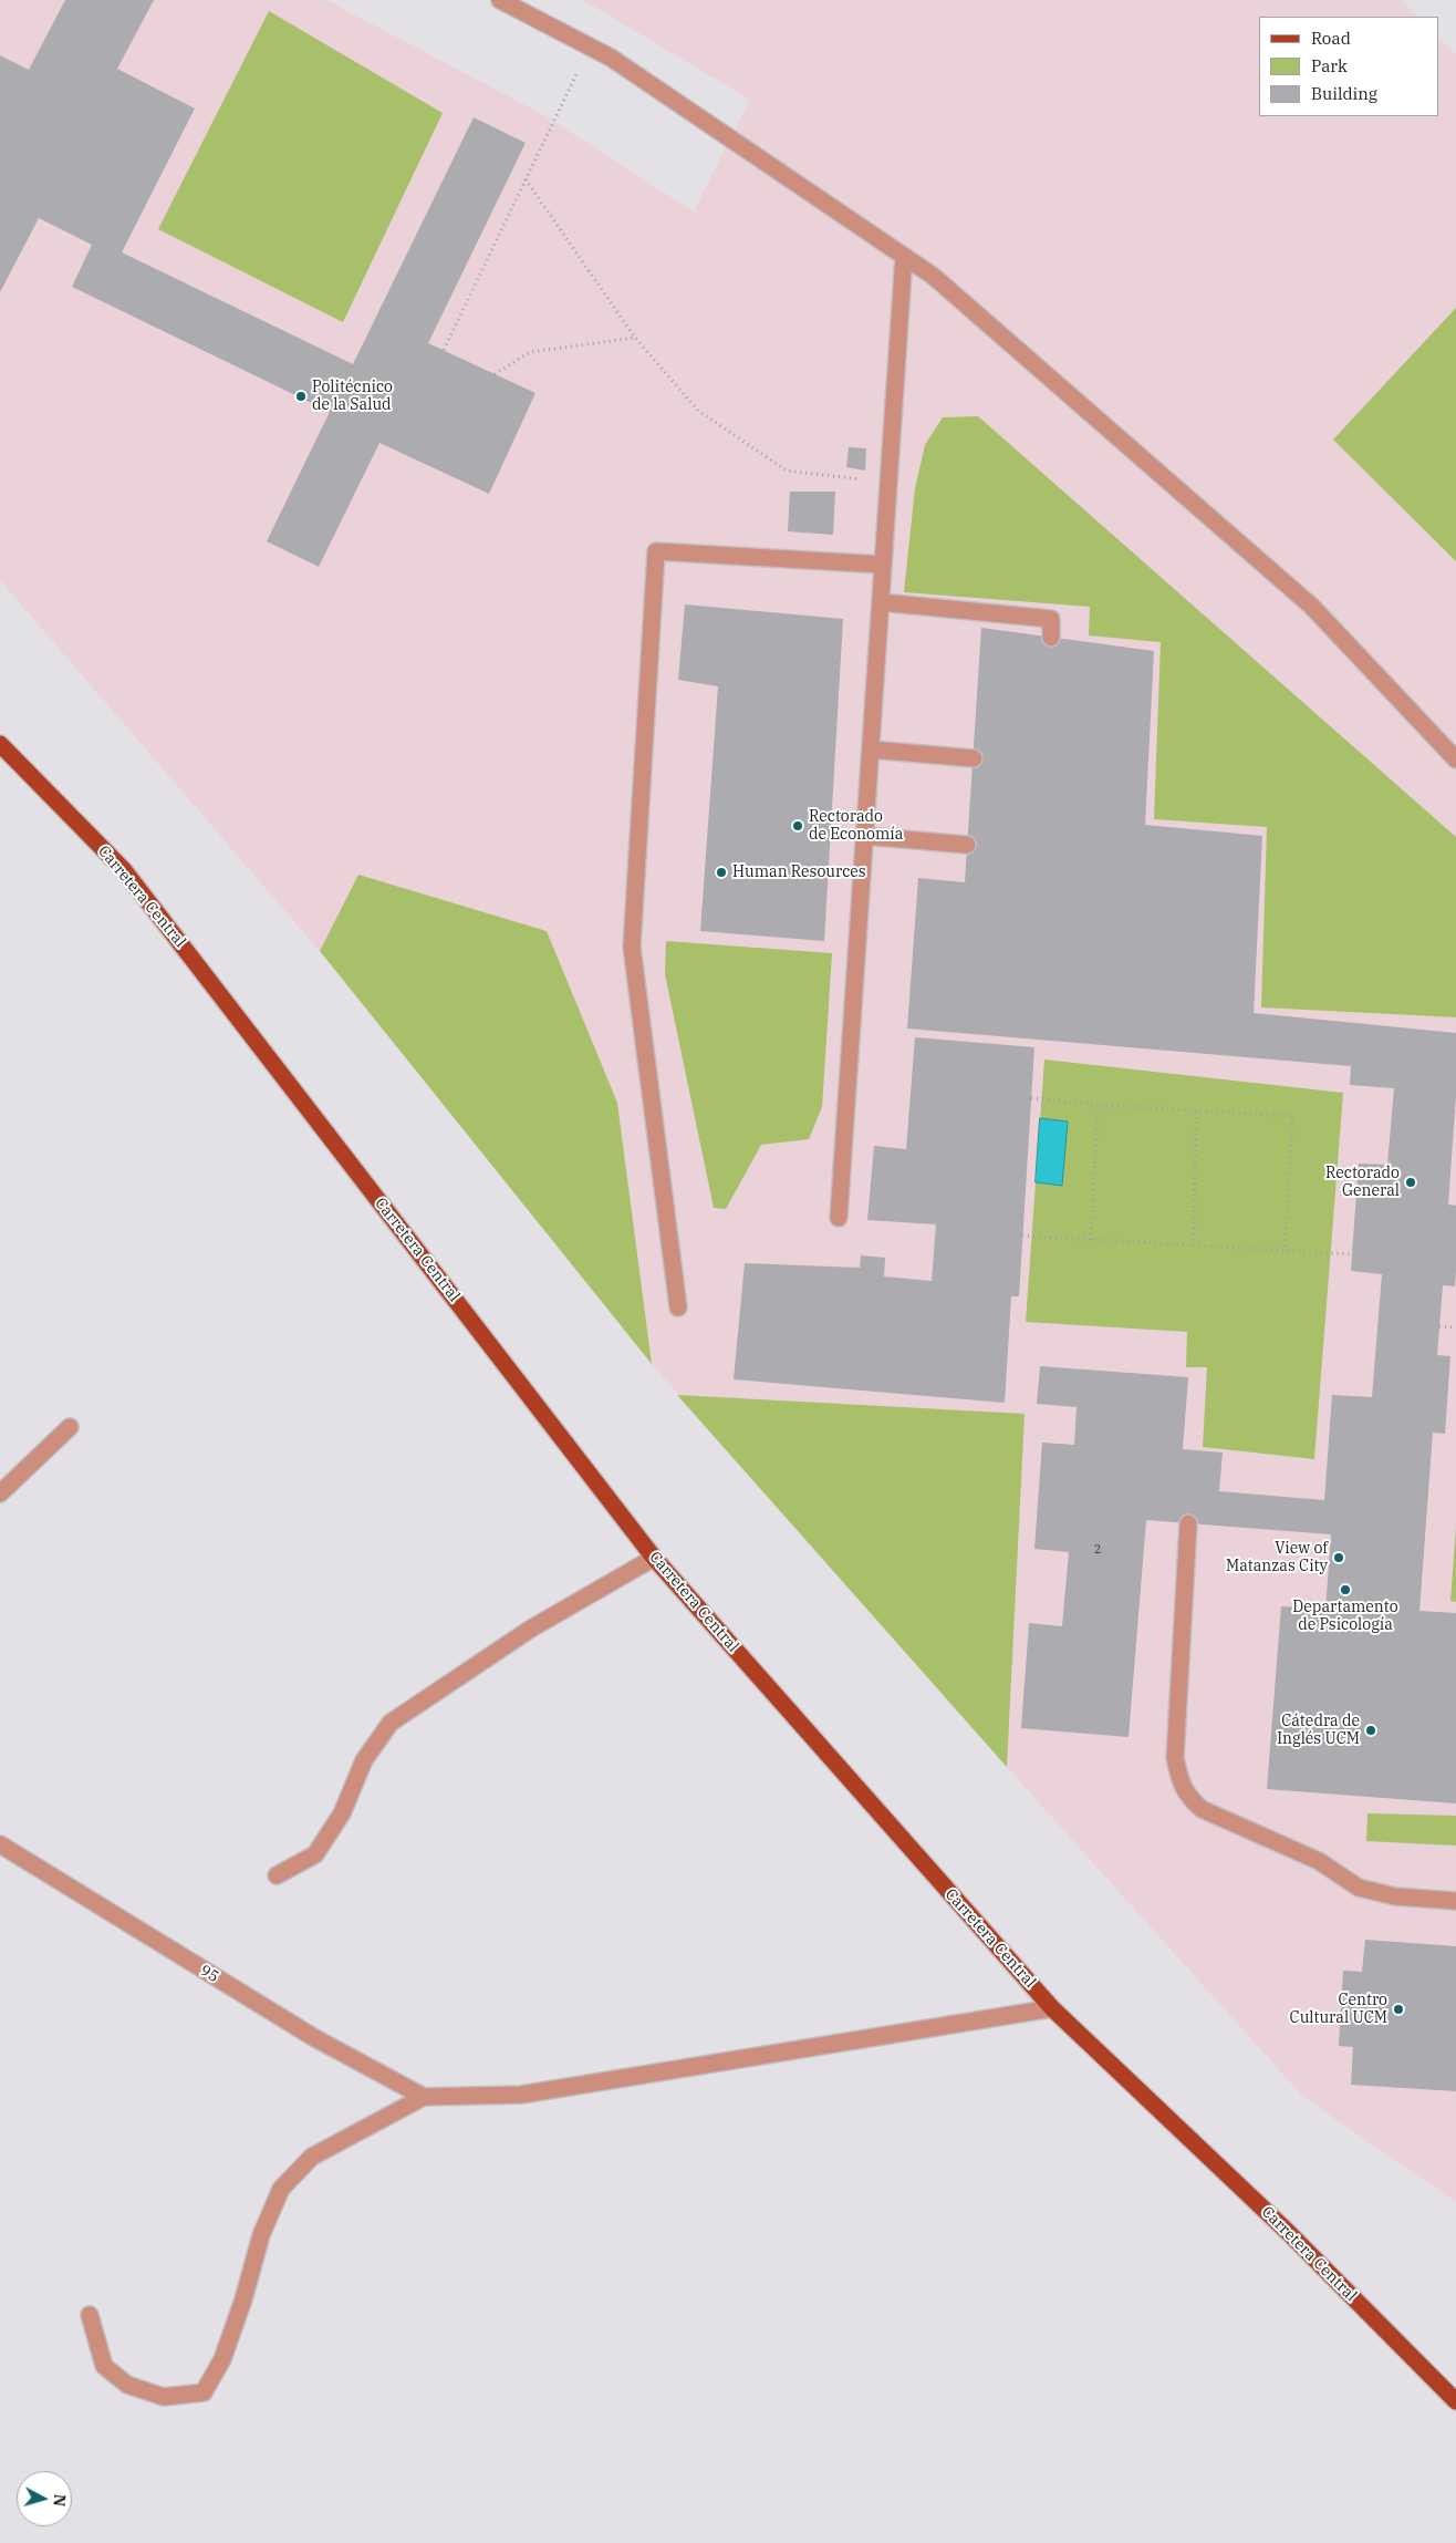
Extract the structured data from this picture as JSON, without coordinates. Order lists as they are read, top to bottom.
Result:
{
  "streets": {
    "main road": ["Carretera Central"],
    "street": ["95"]
  },
  "places": [
    "Politécnico de la Salud",
    "Rectorado de Economía",
    "Human Resources",
    "Rectorado General",
    "View of Matanzas City",
    "Departamento de Psicología",
    "Cátedra de Inglés UCM",
    "Centro Cultural UCM"
  ],
  "house_numbers": ["2"],
  "legend": ["Road", "Park", "Building"],
  "north": "right"
}
